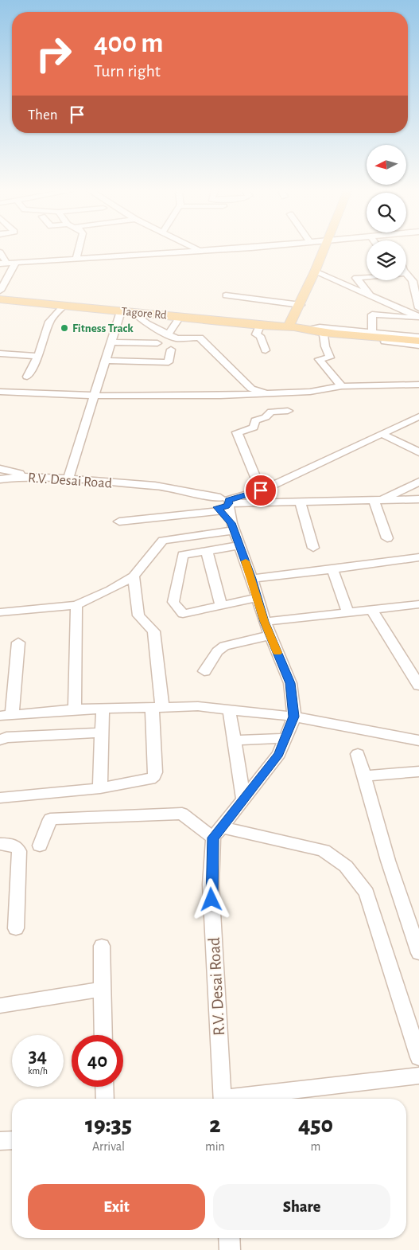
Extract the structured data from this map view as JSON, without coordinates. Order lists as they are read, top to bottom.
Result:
{
  "streets": {
    "main road": ["Tagore Rd"],
    "street": ["R.V. Desai Road"]
  },
  "places": ["Fitness Track"],
  "north": "left",
  "page": {
    "turn": ["400 m", "Turn right"],
    "then": "Then",
    "speed": "34 km/h",
    "limit": "40",
    "eta": [
      "19:35",
      "Arrival",
      "2",
      "min",
      "450",
      "m"
    ],
    "buttons": ["Exit", "Share"]
  }
}
